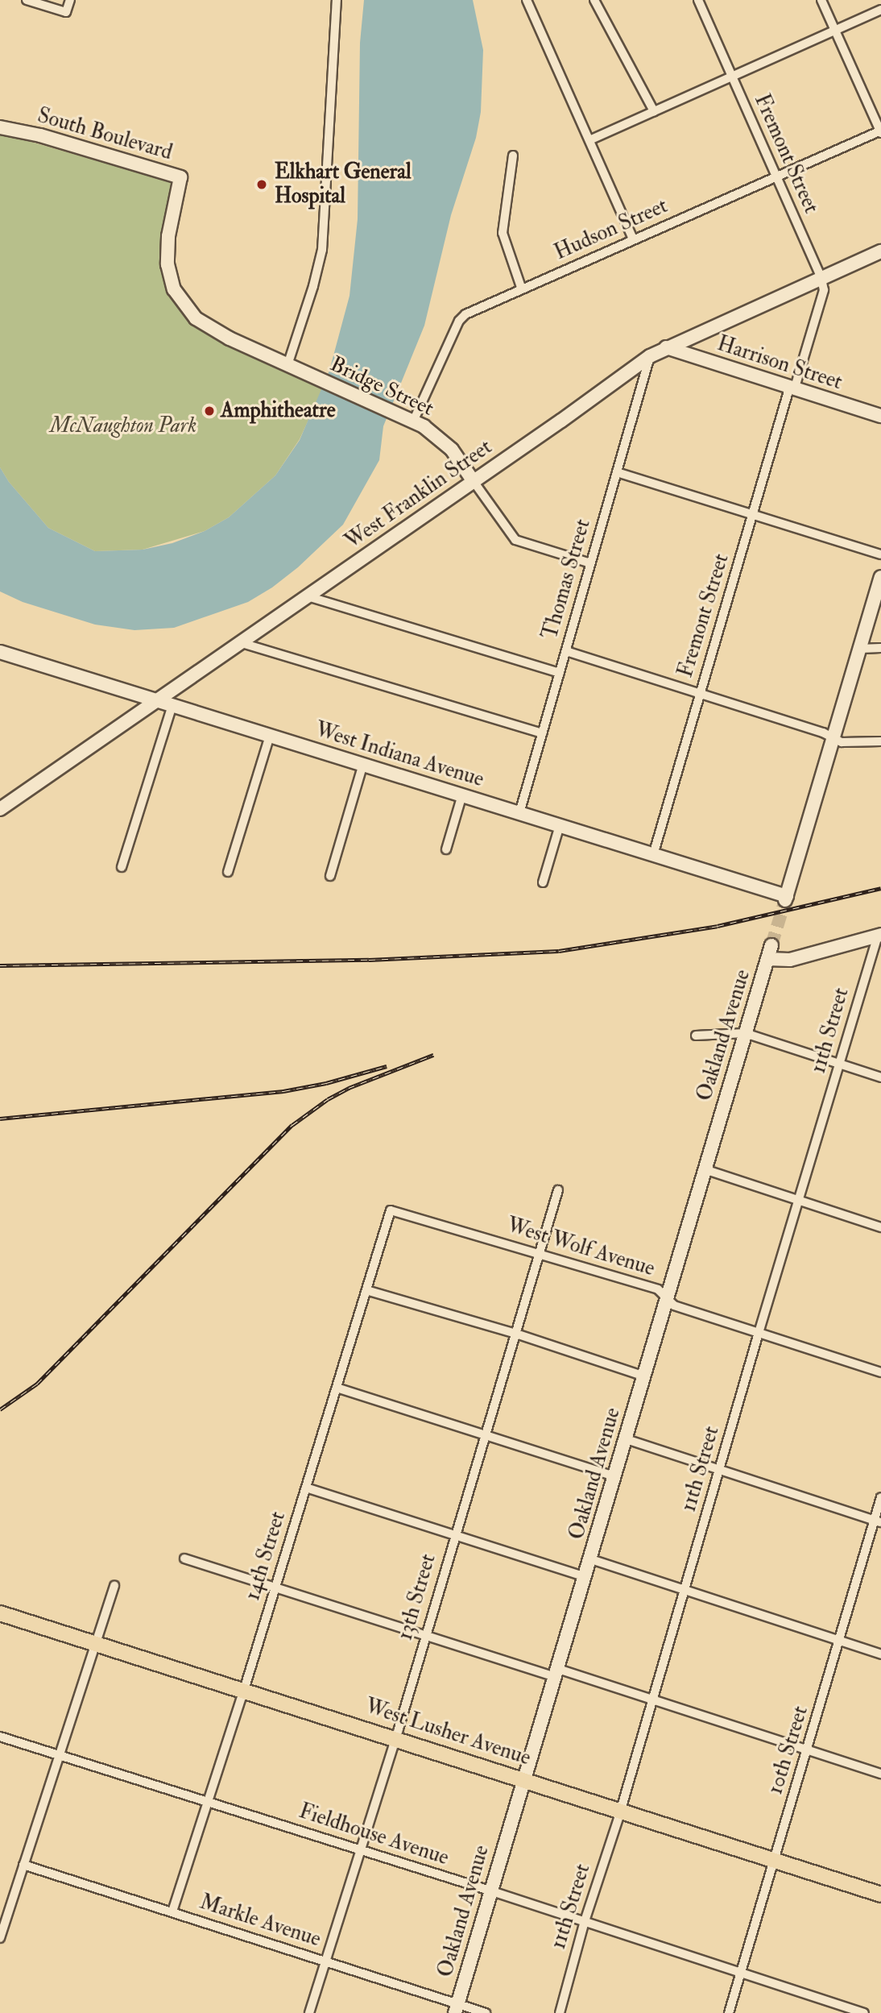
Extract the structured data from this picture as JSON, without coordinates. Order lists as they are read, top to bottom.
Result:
{
  "streets": {
    "main road": ["West Lusher Avenue"],
    "street": [
      "South Boulevard",
      "Fremont Street",
      "Hudson Street",
      "Harrison Street",
      "Bridge Street",
      "West Franklin Street",
      "Thomas Street",
      "West Indiana Avenue",
      "11th Street",
      "Oakland Avenue",
      "West Wolf Avenue",
      "14th Street",
      "13th Street",
      "10th Street",
      "Fieldhouse Avenue",
      "Markle Avenue"
    ]
  },
  "crossings": [
    ["South Boulevard", "Bridge Street"],
    ["Fremont Street", "Hudson Street"],
    ["Fremont Street", "Harrison Street"],
    ["Fremont Street", "West Franklin Street"],
    ["Fremont Street", "West Indiana Avenue"],
    ["Hudson Street", "Bridge Street"],
    ["Harrison Street", "West Franklin Street"],
    ["Bridge Street", "West Franklin Street"],
    ["West Franklin Street", "Thomas Street"],
    ["West Franklin Street", "West Indiana Avenue"],
    ["Thomas Street", "West Indiana Avenue"],
    ["11th Street", "West Wolf Avenue"],
    ["11th Street", "West Lusher Avenue"],
    ["11th Street", "Fieldhouse Avenue"],
    ["Oakland Avenue", "West Wolf Avenue"],
    ["Oakland Avenue", "West Lusher Avenue"],
    ["Oakland Avenue", "Fieldhouse Avenue"],
    ["Oakland Avenue", "Markle Avenue"],
    ["West Wolf Avenue", "14th Street"],
    ["West Wolf Avenue", "13th Street"],
    ["14th Street", "West Lusher Avenue"],
    ["14th Street", "Fieldhouse Avenue"],
    ["14th Street", "Markle Avenue"],
    ["13th Street", "West Lusher Avenue"],
    ["13th Street", "Fieldhouse Avenue"],
    ["13th Street", "Markle Avenue"],
    ["West Lusher Avenue", "10th Street"],
    ["10th Street", "Fieldhouse Avenue"]
  ],
  "parks": ["McNaughton Park"],
  "places": ["Elkhart General Hospital", "Amphitheatre"]
}
